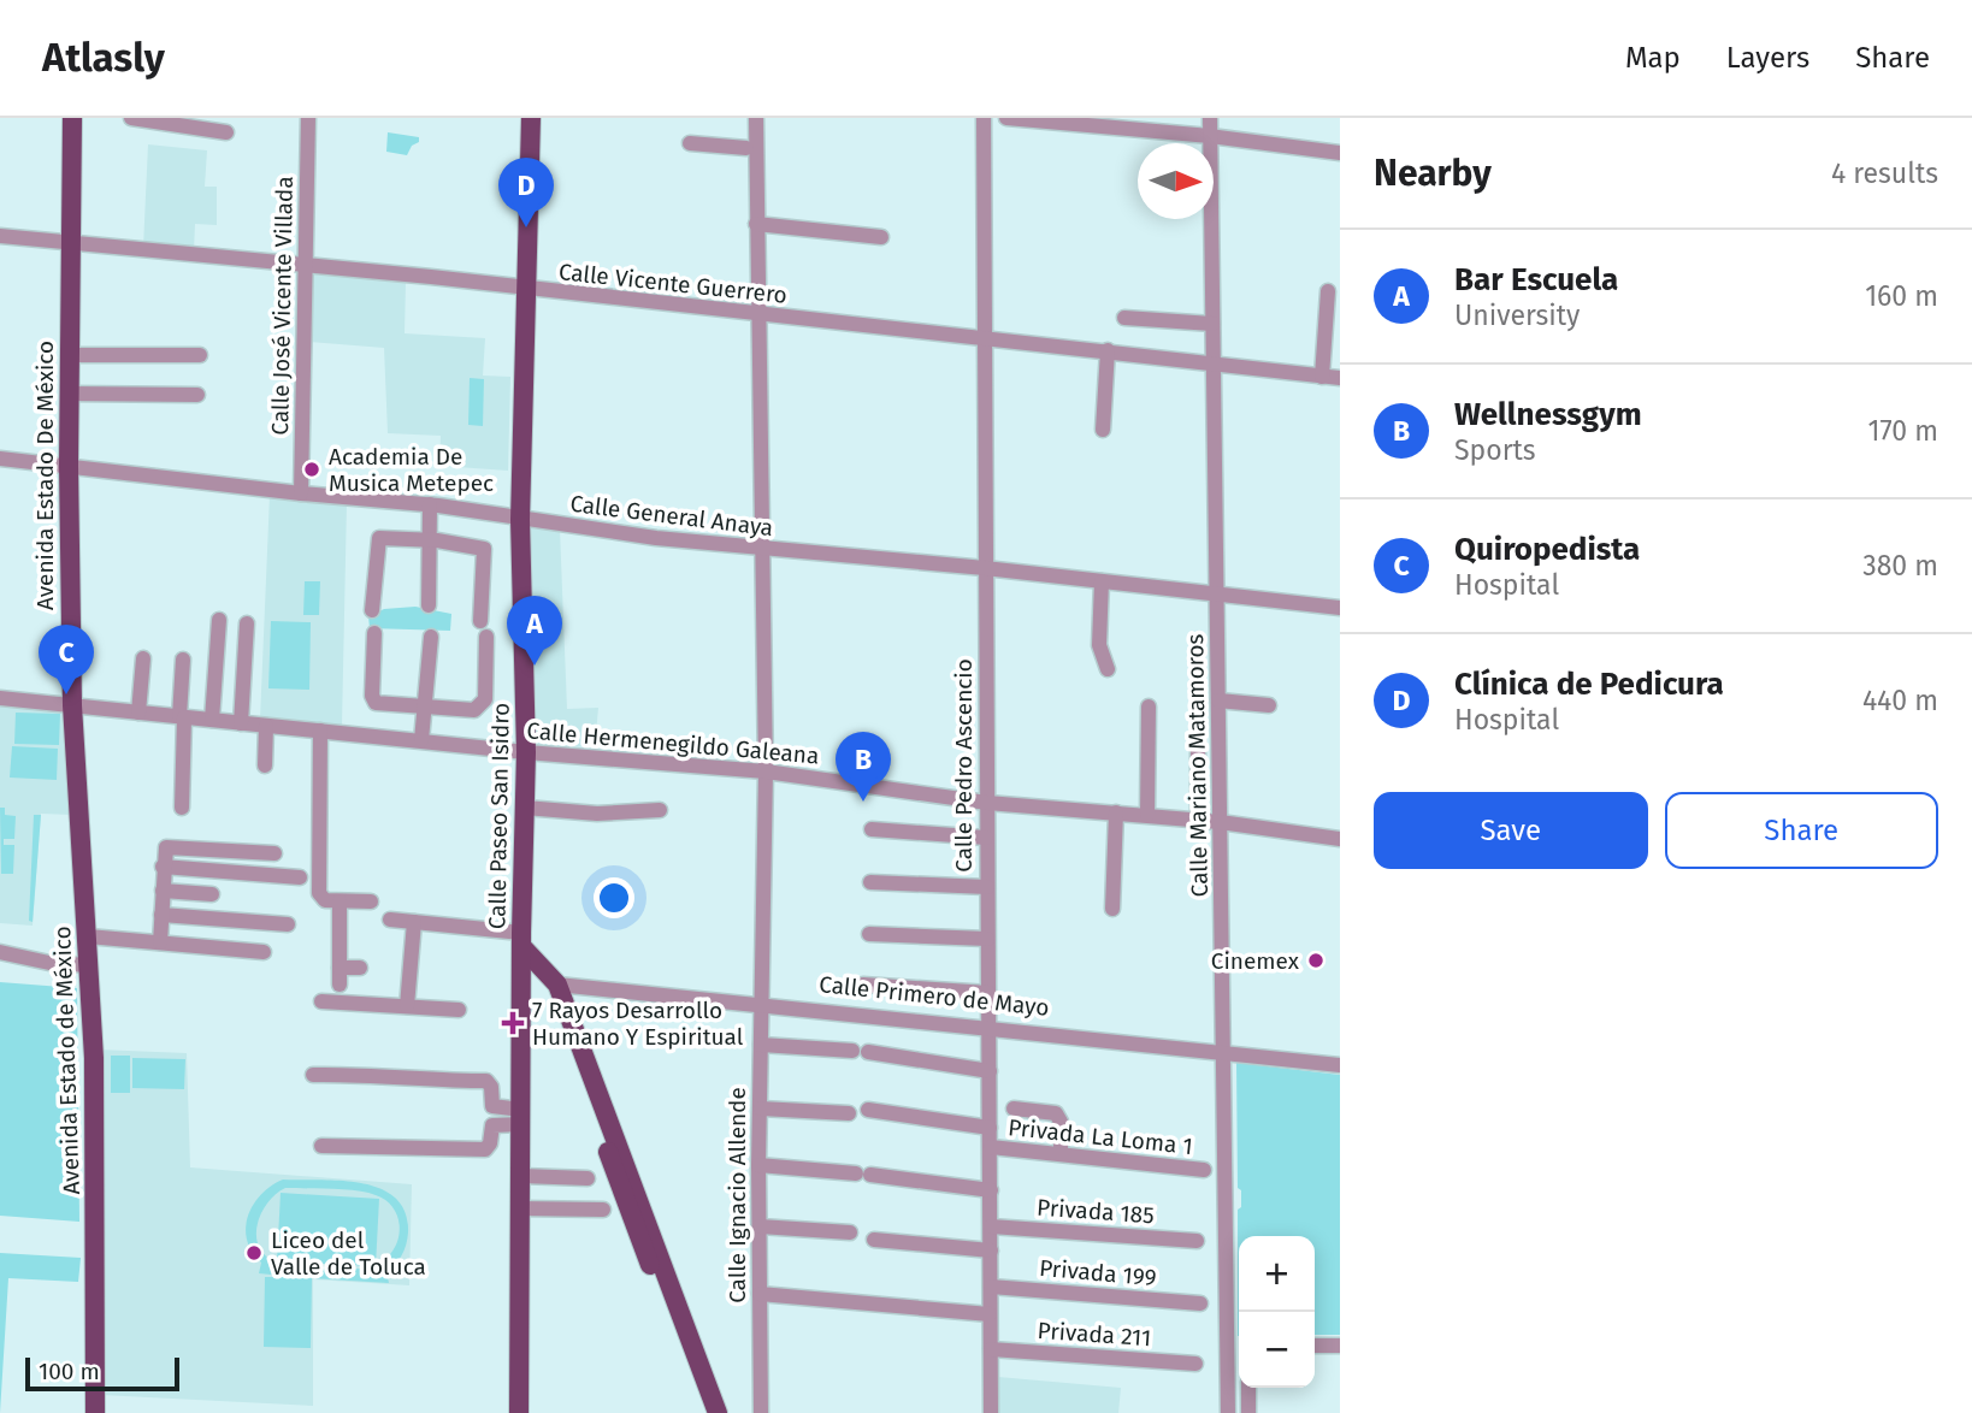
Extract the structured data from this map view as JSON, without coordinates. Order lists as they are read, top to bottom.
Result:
{
  "streets": {
    "main road": [
      "Avenida Estado De México",
      "Calle Paseo San Isidro",
      "Calle Primero de Mayo",
      "Avenida Estado de México"
    ],
    "street": [
      "Calle Vicente Guerrero",
      "Calle José Vicente Villada",
      "Calle General Anaya",
      "Calle Hermenegildo Galeana",
      "Calle Pedro Ascencio",
      "Calle Mariano Matamoros",
      "Privada La Loma 1",
      "Calle Ignacio Allende",
      "Privada 185",
      "Privada 199",
      "Privada 211"
    ]
  },
  "crossings": [
    ["Calle Vicente Guerrero", "Calle José Vicente Villada"],
    ["Calle Vicente Guerrero", "Avenida Estado De México"],
    ["Calle Vicente Guerrero", "Calle Pedro Ascencio"],
    ["Calle Vicente Guerrero", "Calle Mariano Matamoros"],
    ["Calle Vicente Guerrero", "Calle Paseo San Isidro"],
    ["Calle Vicente Guerrero", "Calle Ignacio Allende"],
    ["Calle José Vicente Villada", "Calle General Anaya"],
    ["Avenida Estado De México", "Calle General Anaya"],
    ["Avenida Estado De México", "Calle Hermenegildo Galeana"],
    ["Avenida Estado De México", "Avenida Estado de México"],
    ["Calle General Anaya", "Calle Pedro Ascencio"],
    ["Calle General Anaya", "Calle Mariano Matamoros"],
    ["Calle General Anaya", "Calle Paseo San Isidro"],
    ["Calle General Anaya", "Calle Ignacio Allende"],
    ["Calle Hermenegildo Galeana", "Calle Pedro Ascencio"],
    ["Calle Hermenegildo Galeana", "Calle Mariano Matamoros"],
    ["Calle Hermenegildo Galeana", "Calle Paseo San Isidro"],
    ["Calle Hermenegildo Galeana", "Avenida Estado de México"],
    ["Calle Hermenegildo Galeana", "Calle Ignacio Allende"],
    ["Calle Pedro Ascencio", "Calle Primero de Mayo"],
    ["Calle Pedro Ascencio", "Privada La Loma 1"],
    ["Calle Pedro Ascencio", "Privada 185"],
    ["Calle Pedro Ascencio", "Privada 199"],
    ["Calle Pedro Ascencio", "Privada 211"],
    ["Calle Mariano Matamoros", "Calle Primero de Mayo"],
    ["Calle Paseo San Isidro", "Calle Primero de Mayo"],
    ["Calle Primero de Mayo", "Calle Ignacio Allende"]
  ],
  "places": {
    "other": ["Academia De Musica Metepec", "Cinemex", "Liceo del Valle de Toluca"],
    "health": ["7 Rayos Desarrollo Humano Y Espiritual"]
  },
  "scale_bar": "100 m",
  "north": "right",
  "page": {
    "header": "Atlasly",
    "nav": ["Map", "Layers", "Share"],
    "heading": ["Nearby", "4 results"],
    "pins": [
      "D",
      "A",
      "C",
      "B"
    ],
    "list": [
      {
        "mark": "A",
        "name": "Bar Escuela",
        "note": "University",
        "value": "160 m"
      },
      {
        "mark": "B",
        "name": "Wellnessgym",
        "note": "Sports",
        "value": "170 m"
      },
      {
        "mark": "C",
        "name": "Quiropedista",
        "note": "Hospital",
        "value": "380 m"
      },
      {
        "mark": "D",
        "name": "Clínica de Pedicura",
        "note": "Hospital",
        "value": "440 m"
      }
    ],
    "buttons": ["Save", "Share"],
    "map_buttons": ["+", "−"],
    "scale": "100 m"
  }
}
